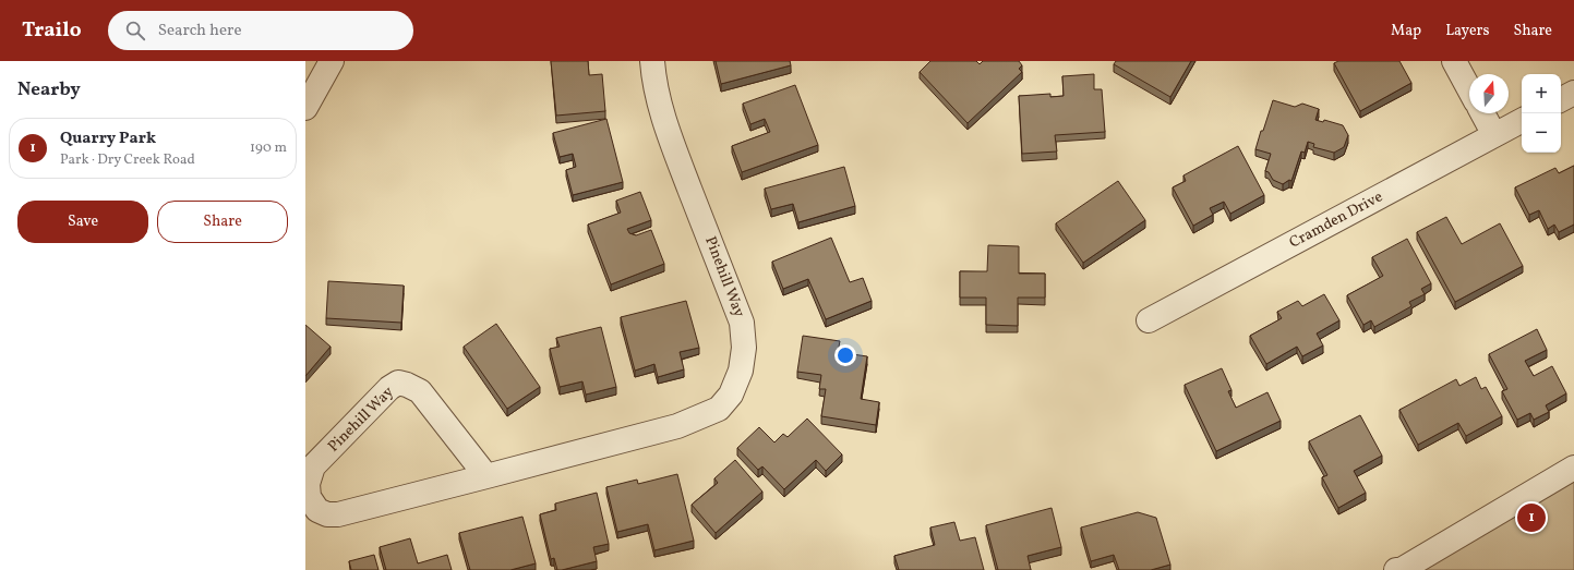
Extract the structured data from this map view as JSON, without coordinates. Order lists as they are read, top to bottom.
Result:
{
  "streets": {
    "street": ["Cramden Drive", "Pinehill Way"]
  },
  "north": "top",
  "page": {
    "header": "Trailo",
    "search": "Search here",
    "nav": ["Map", "Layers", "Share"],
    "heading": "Nearby",
    "map_buttons": ["+", "−"],
    "list": [
      {
        "mark": "1",
        "name": "Quarry Park",
        "note": "Park · Dry Creek Road",
        "value": "190 m"
      }
    ],
    "buttons": ["Save", "Share"],
    "pins": "1"
  }
}
